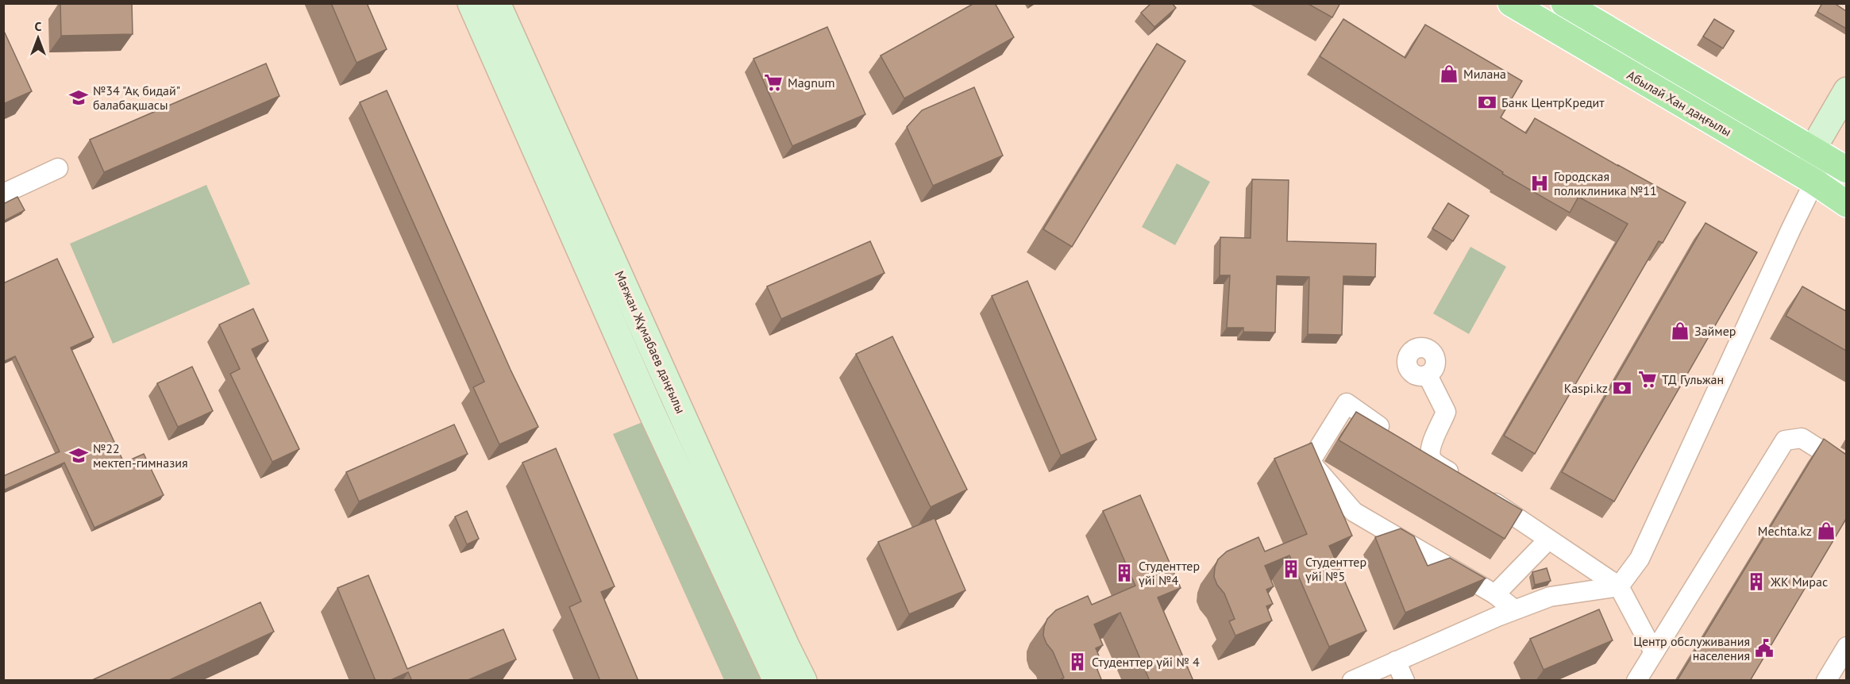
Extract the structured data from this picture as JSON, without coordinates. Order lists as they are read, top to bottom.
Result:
{
  "streets": {
    "main road": ["Абылай Хан даңғылы", "Мағжан Жұмабаев даңғылы"]
  },
  "places": {
    "shop": ["Милана", "Займер", "Mechta.kz"],
    "supermarket": ["Magnum", "ТД Гульжан"],
    "school or university": ["№34 \"Ақ бидай\" балабақшасы", "№22 мектеп-гимназия"],
    "bank": ["Банк ЦентрКредит", "Kaspi.kz"],
    "hospital": ["Городская поликлиника №11"],
    "building": [
      "Студенттер үйі №5",
      "Студенттер үйі №4",
      "ЖК Мирас",
      "Студенттер үйі № 4"
    ],
    "public building": ["Центр обслуживания населения"]
  },
  "north": "top"
}
